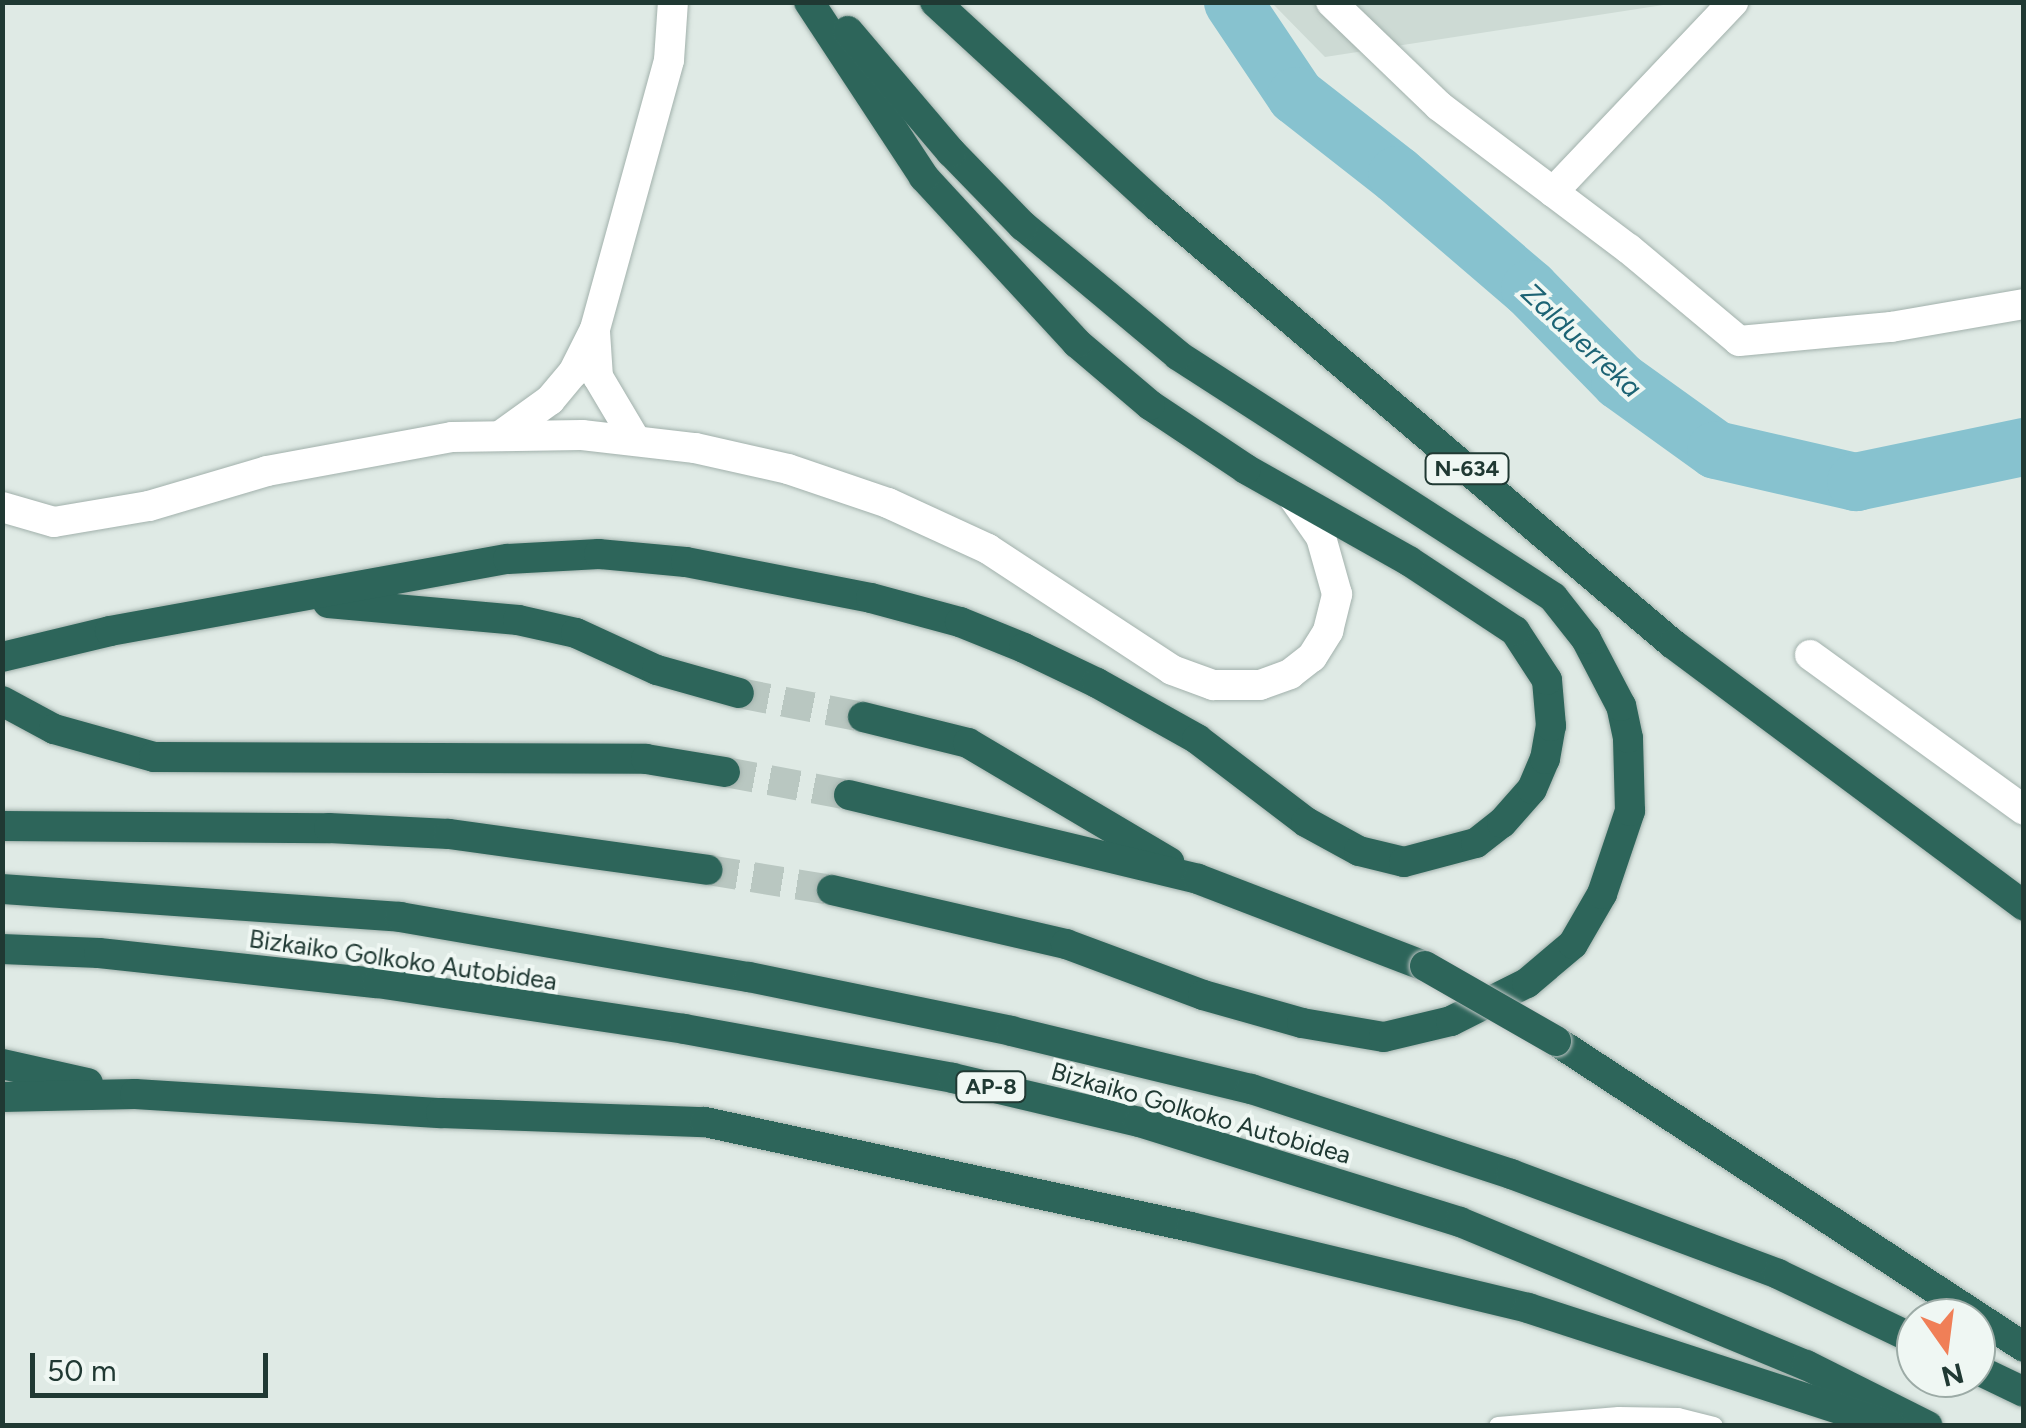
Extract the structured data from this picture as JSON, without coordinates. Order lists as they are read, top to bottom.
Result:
{
  "streets": {
    "highway": ["N-634", "Bizkaiko Golkoko Autobidea", "AP-8"]
  },
  "water": ["Zalduerreka"],
  "scale_bar": "50 m",
  "north": "bottom"
}
